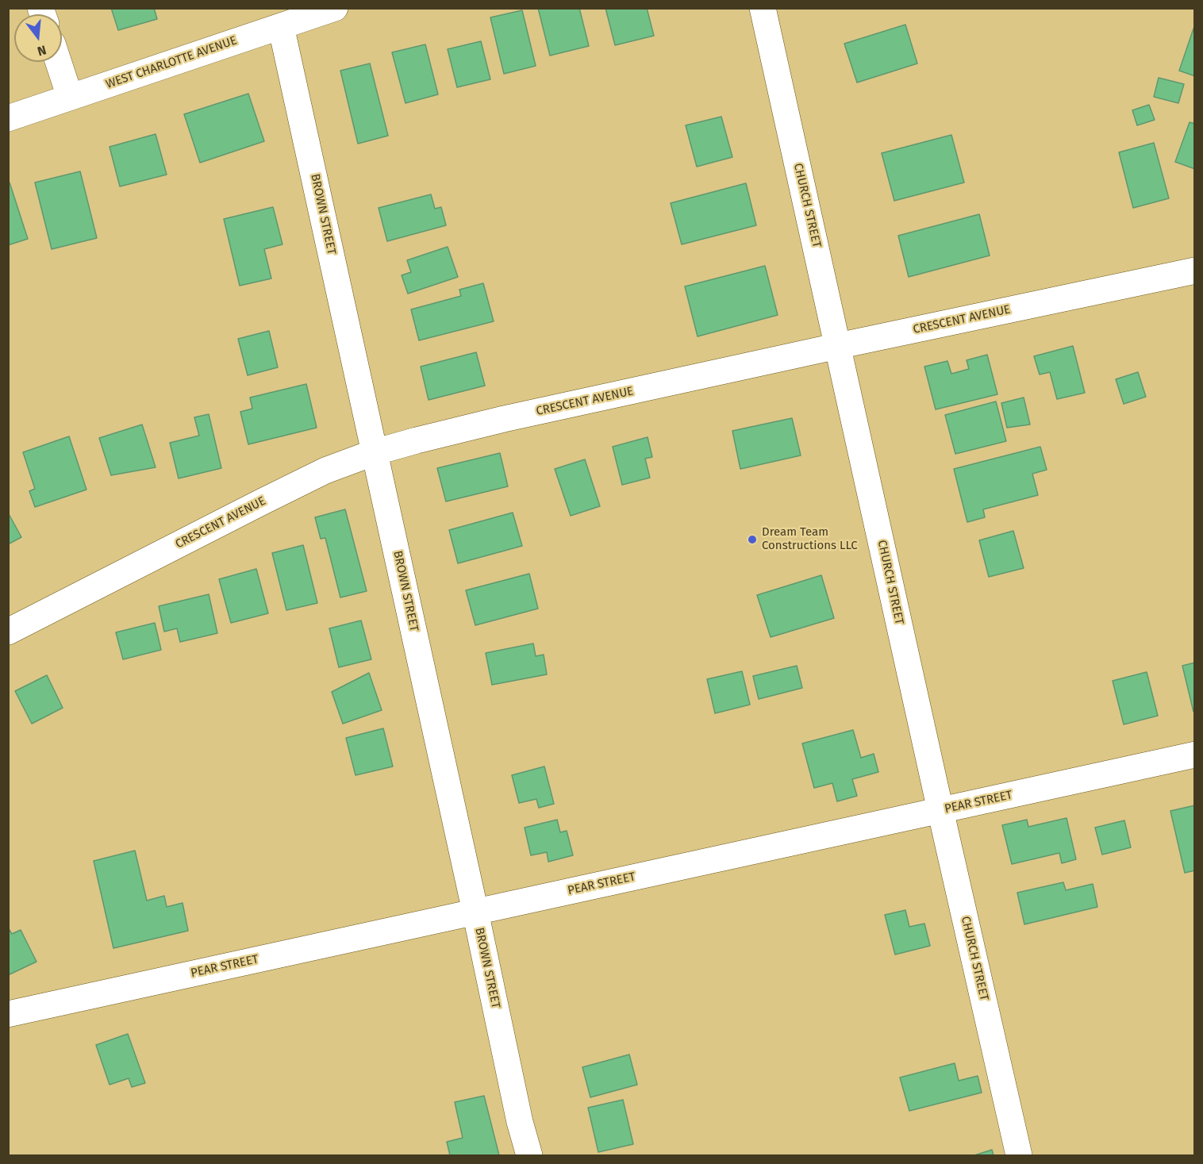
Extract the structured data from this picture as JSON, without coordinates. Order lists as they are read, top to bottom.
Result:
{
  "streets": {
    "street": [
      "WEST CHARLOTTE AVENUE",
      "CHURCH STREET",
      "BROWN STREET",
      "CRESCENT AVENUE",
      "PEAR STREET"
    ]
  },
  "crossings": [
    ["WEST CHARLOTTE AVENUE", "BROWN STREET"],
    ["CHURCH STREET", "CRESCENT AVENUE"],
    ["CHURCH STREET", "PEAR STREET"],
    ["BROWN STREET", "CRESCENT AVENUE"],
    ["BROWN STREET", "PEAR STREET"]
  ],
  "places": ["Dream Team Constructions LLC"],
  "north": "bottom"
}
